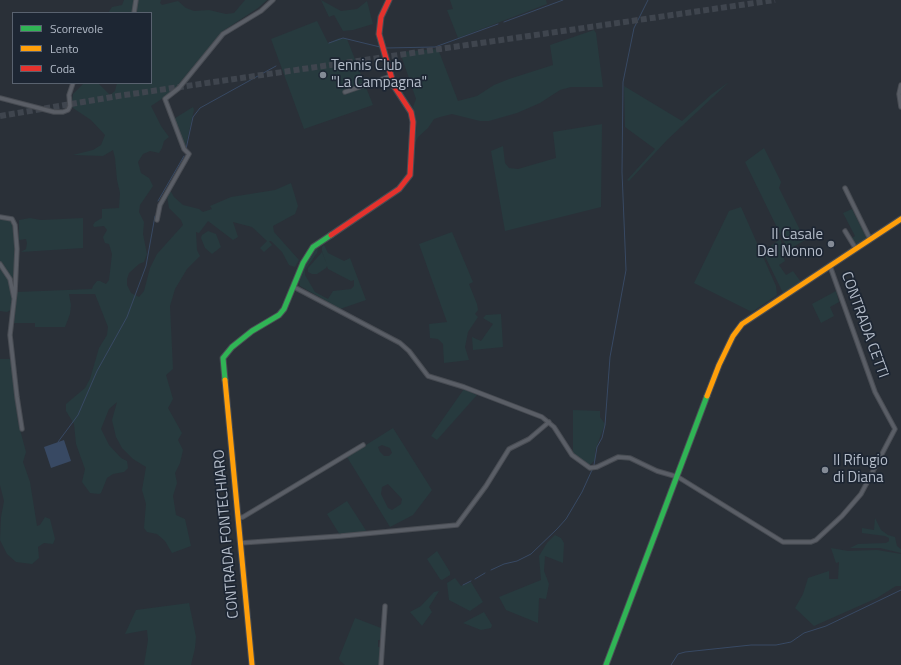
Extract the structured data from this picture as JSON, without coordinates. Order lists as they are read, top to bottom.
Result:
{
  "streets": {
    "street": ["CONTRADA CETTI", "CONTRADA FONTECHIARO"]
  },
  "places": ["Tennis Club \"La Campagna\"", "Il Casale Del Nonno", "Il Rifugio di Diana"],
  "legend": ["Scorrevole", "Lento", "Coda"]
}
